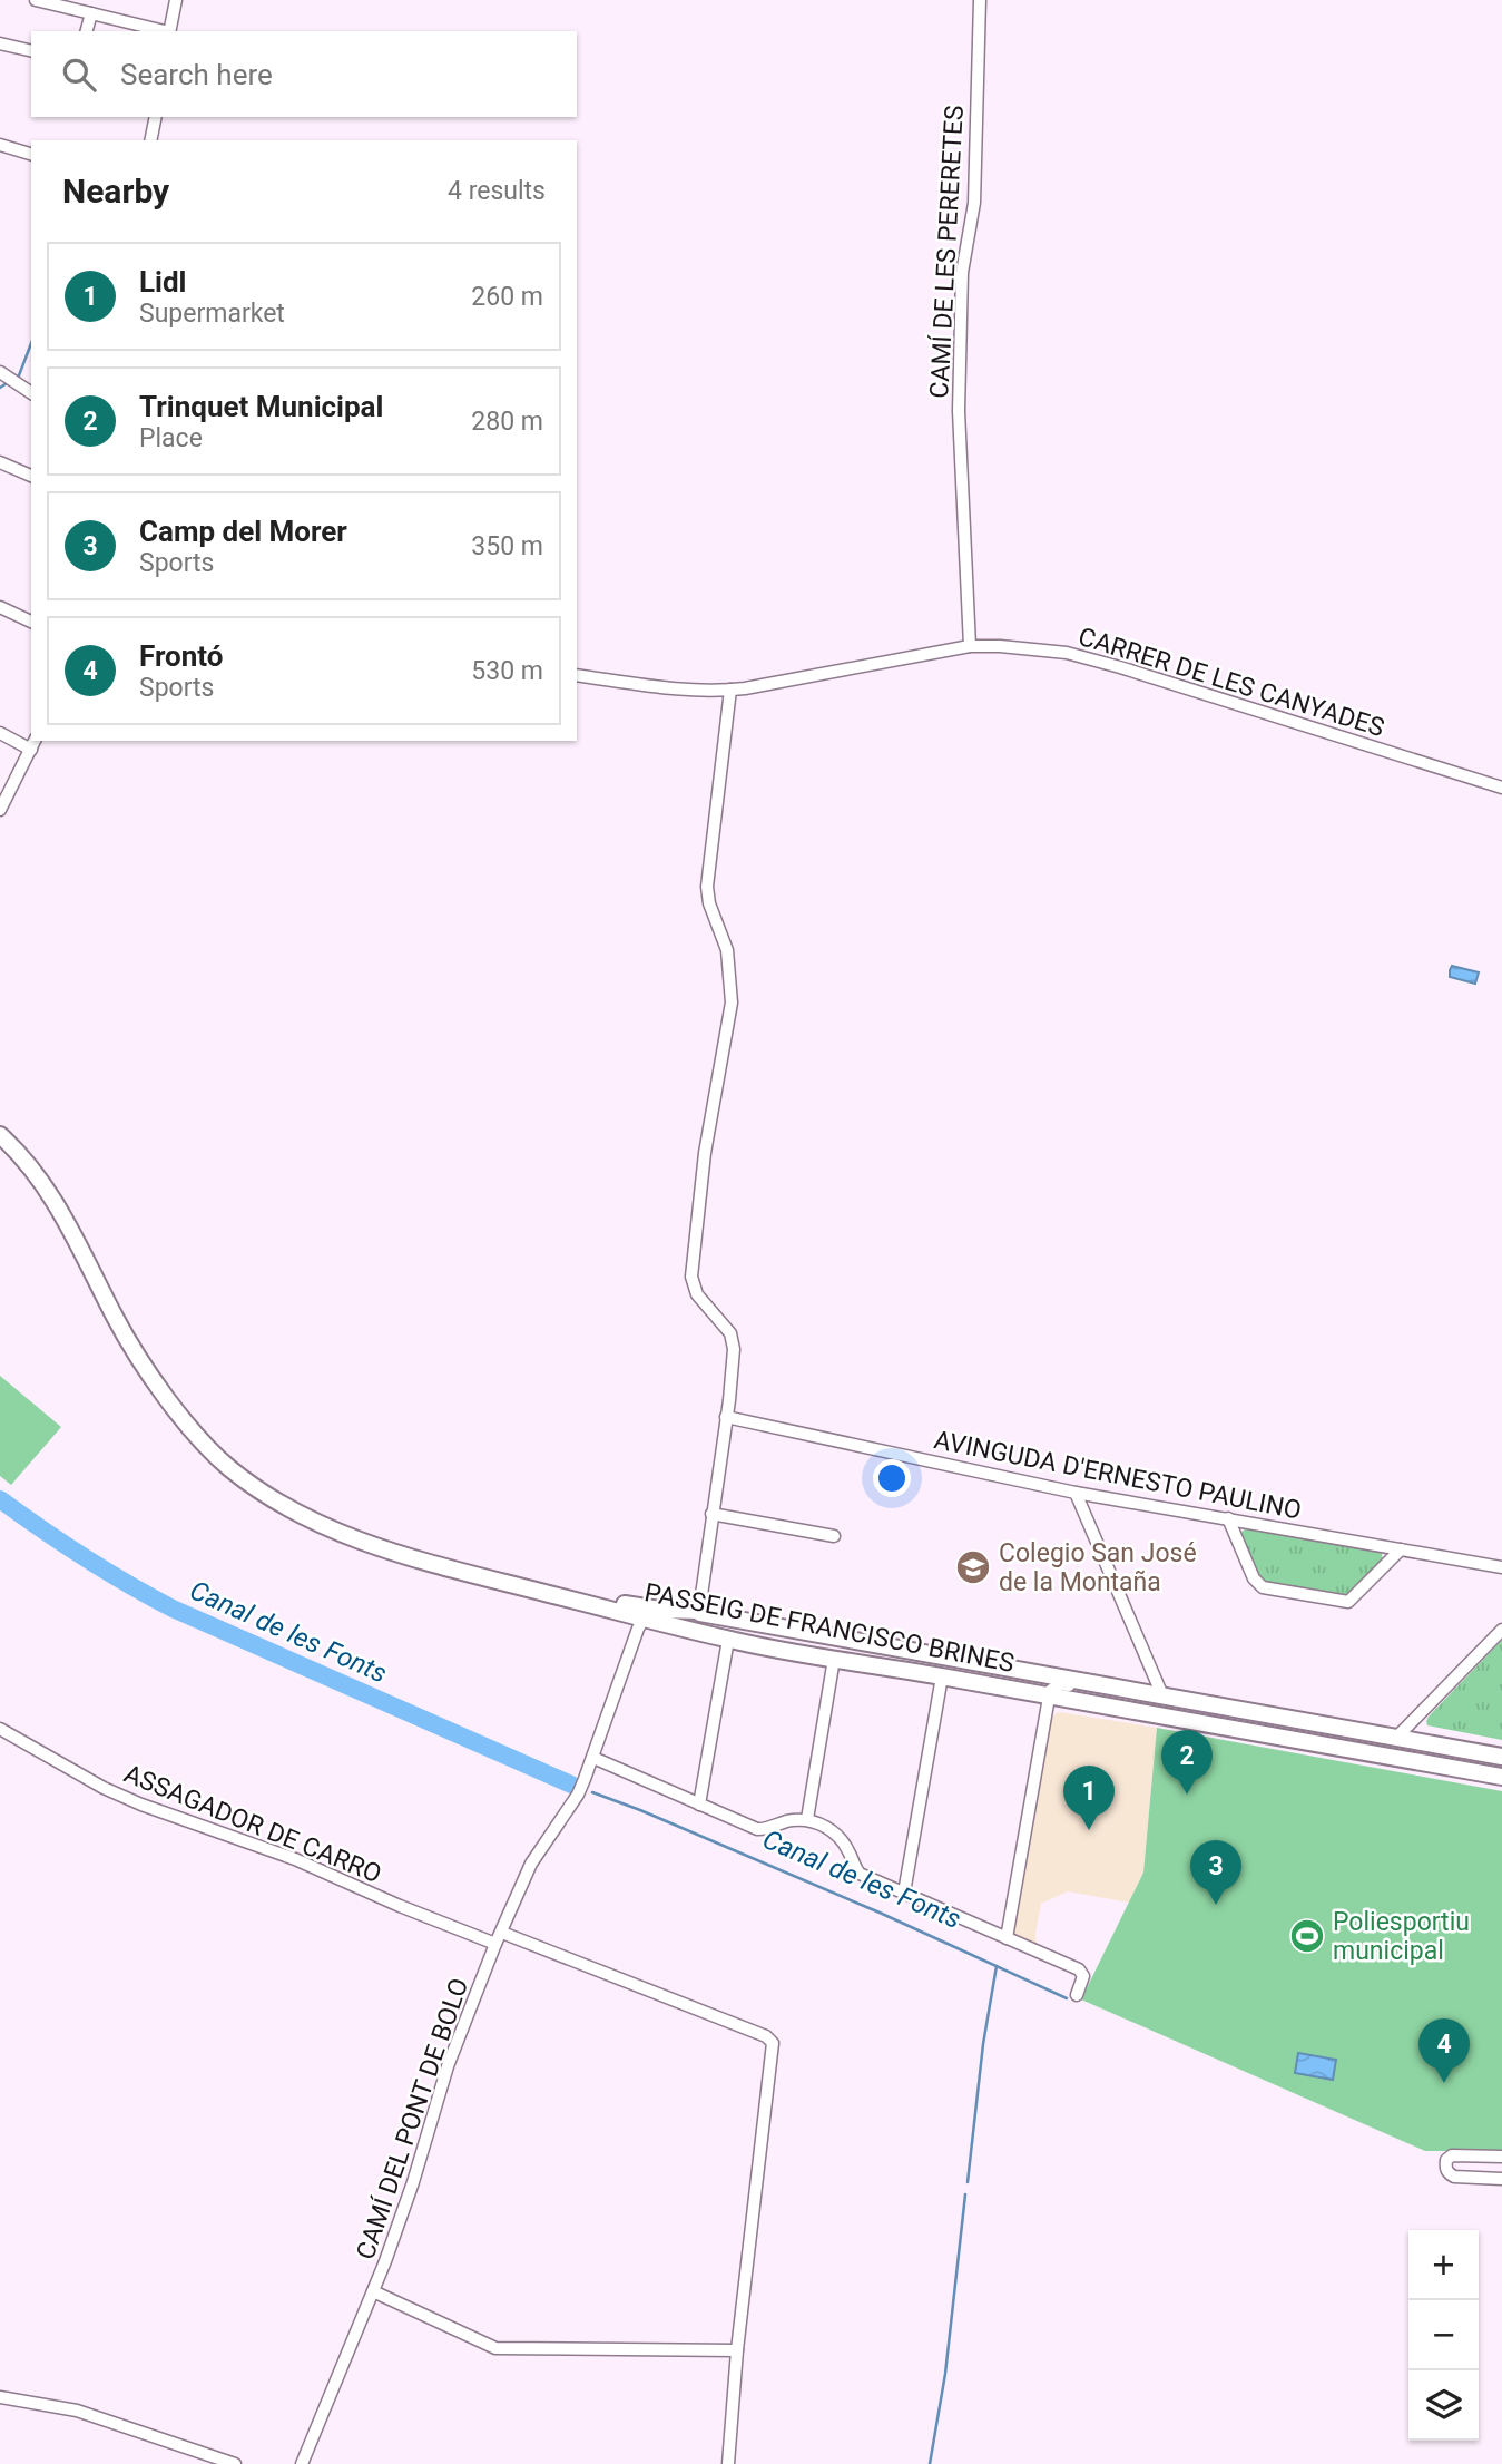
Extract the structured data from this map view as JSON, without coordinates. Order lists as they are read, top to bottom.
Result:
{
  "streets": {
    "street": [
      "CAMÍ DE LES PERERETES",
      "CARRER DE LES CANYADES",
      "AVINGUDA D'ERNESTO PAULINO",
      "PASSEIG DE FRANCISCO BRINES",
      "ASSAGADOR DE CARRO",
      "CAMÍ DEL PONT DE BOLO"
    ]
  },
  "crossings": [
    ["CAMÍ DE LES PERERETES", "CARRER DE LES CANYADES"],
    ["PASSEIG DE FRANCISCO BRINES", "CAMÍ DEL PONT DE BOLO"],
    ["ASSAGADOR DE CARRO", "CAMÍ DEL PONT DE BOLO"]
  ],
  "water": ["Canal de les Fonts"],
  "places": {
    "school or university": ["Colegio San José de la Montaña"],
    "sports": ["Poliesportiu municipal"]
  },
  "page": {
    "search": "Search here",
    "heading": ["Nearby", "4 results"],
    "list": [
      {
        "mark": "1",
        "name": "Lidl",
        "note": "Supermarket",
        "value": "260 m"
      },
      {
        "mark": "2",
        "name": "Trinquet Municipal",
        "note": "Place",
        "value": "280 m"
      },
      {
        "mark": "3",
        "name": "Camp del Morer",
        "note": "Sports",
        "value": "350 m"
      },
      {
        "mark": "4",
        "name": "Frontó",
        "note": "Sports",
        "value": "530 m"
      }
    ],
    "pins": [
      "2",
      "1",
      "3",
      "4"
    ],
    "map_buttons": ["+", "−"]
  }
}
